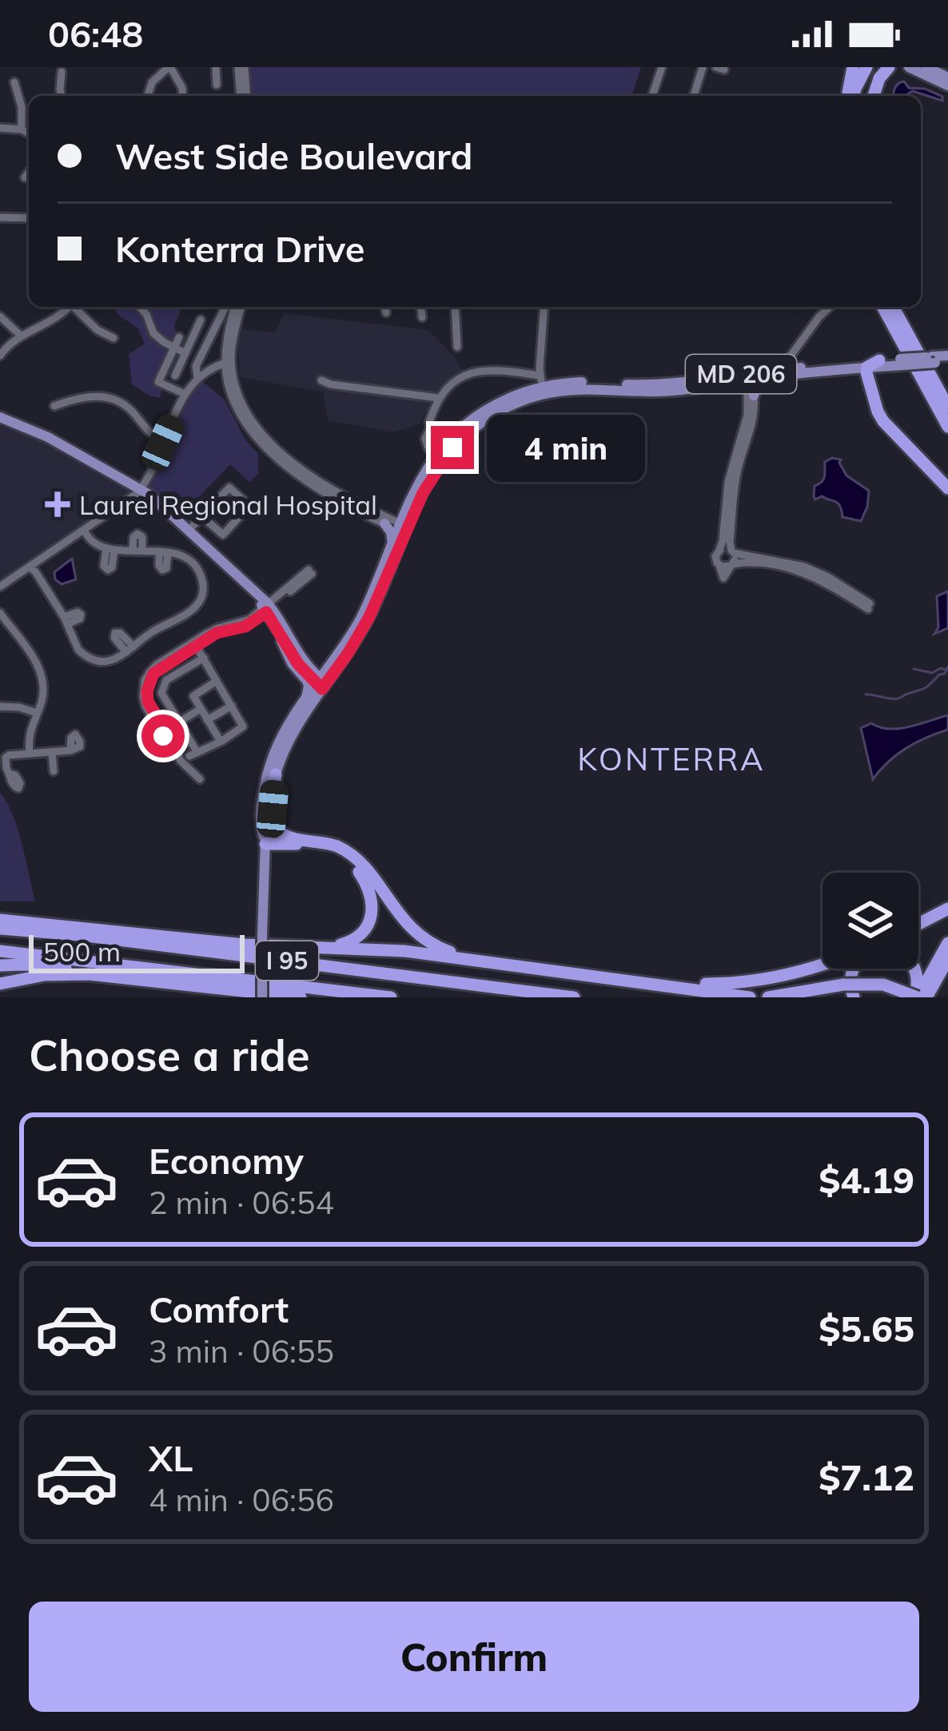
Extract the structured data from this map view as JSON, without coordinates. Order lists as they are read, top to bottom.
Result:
{
  "streets": {
    "highway": ["I 95"],
    "main road": ["MD 206"]
  },
  "districts": ["KONTERRA"],
  "places": {
    "health": ["Laurel Regional Hospital"]
  },
  "scale_bar": "500 m",
  "page": {
    "status": "06:48",
    "banner": ["West Side Boulevard", "Konterra Drive"],
    "bubble": "4 min",
    "scale": "500 m",
    "heading": "Choose a ride",
    "list": [
      {
        "name": "Economy",
        "note": "2 min · 06:54",
        "value": "$4.19"
      },
      {
        "name": "Comfort",
        "note": "3 min · 06:55",
        "value": "$5.65"
      },
      {
        "name": "XL",
        "note": "4 min · 06:56",
        "value": "$7.12"
      }
    ],
    "buttons": "Confirm"
  }
}
